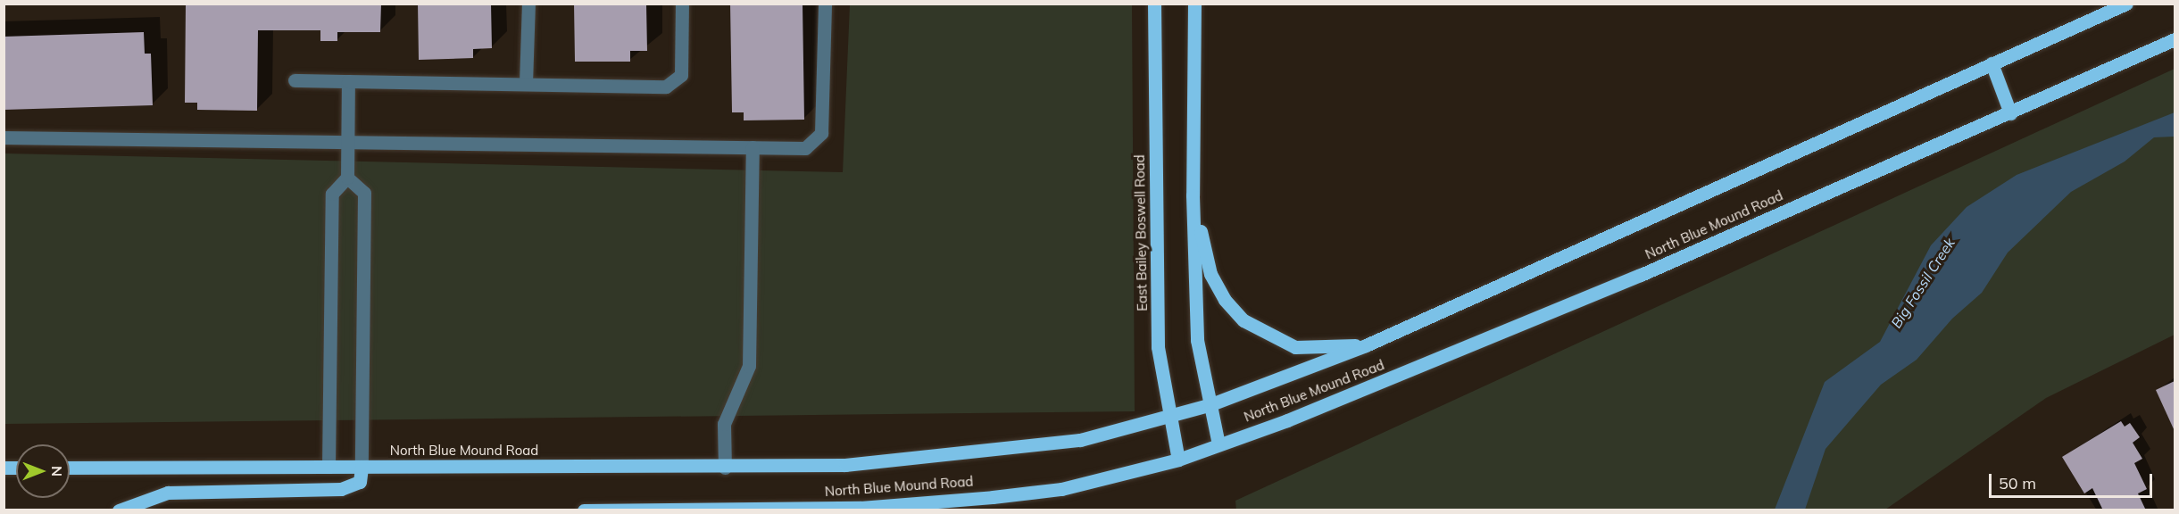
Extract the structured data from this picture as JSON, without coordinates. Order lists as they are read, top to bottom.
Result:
{
  "streets": {
    "main road": ["North Blue Mound Road", "East Bailey Boswell Road"]
  },
  "crossings": [
    ["North Blue Mound Road", "East Bailey Boswell Road"]
  ],
  "water": ["Big Fossil Creek"],
  "scale_bar": "50 m",
  "north": "right"
}
